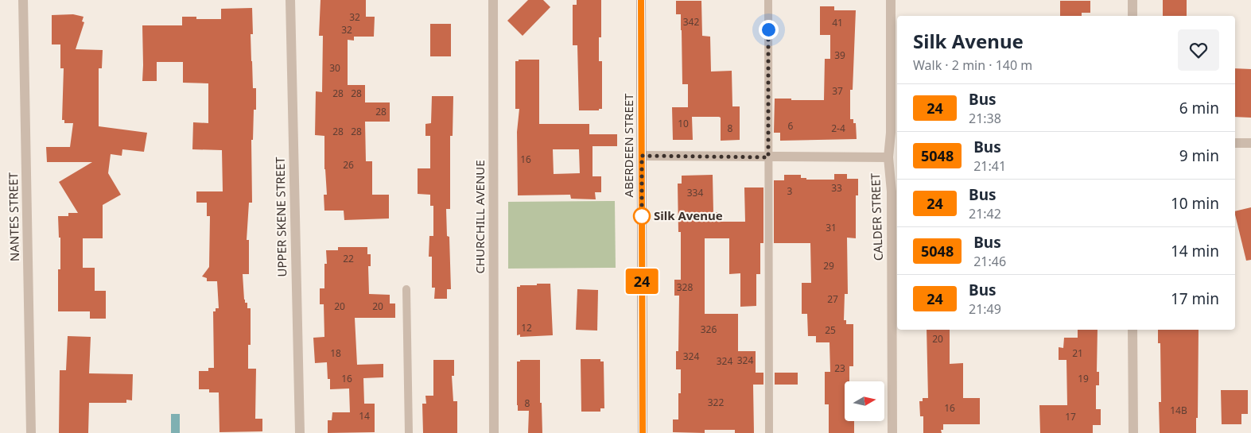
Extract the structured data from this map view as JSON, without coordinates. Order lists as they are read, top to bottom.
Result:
{
  "streets": {
    "main road": ["ABERDEEN STREET"],
    "street": [
      "NANTES STREET",
      "UPPER SKENE STREET",
      "CHURCHILL AVENUE",
      "CALDER STREET"
    ]
  },
  "places": ["Silk Avenue"],
  "lines": ["bus line 24"],
  "house_numbers": [
    "32",
    "342",
    "41",
    "32",
    "39",
    "30",
    "37",
    "28",
    "28",
    "28",
    "10",
    "6",
    "8",
    "2-4",
    "28",
    "28",
    "16",
    "26",
    "33",
    "3",
    "334",
    "31",
    "22",
    "29",
    "328",
    "27",
    "20",
    "20",
    "12",
    "326",
    "25",
    "20",
    "18",
    "21",
    "324",
    "324",
    "324",
    "23",
    "16",
    "19",
    "322",
    "8",
    "16",
    "14B",
    "14",
    "17"
  ],
  "north": "right",
  "page": {
    "on_map": "24",
    "heading": ["Silk Avenue", "Walk · 2 min · 140 m"],
    "list": [
      {
        "mark": "24",
        "name": "Bus",
        "note": "21:38",
        "value": "6 min"
      },
      {
        "mark": "5048",
        "name": "Bus",
        "note": "21:41",
        "value": "9 min"
      },
      {
        "mark": "24",
        "name": "Bus",
        "note": "21:42",
        "value": "10 min"
      },
      {
        "mark": "5048",
        "name": "Bus",
        "note": "21:46",
        "value": "14 min"
      },
      {
        "mark": "24",
        "name": "Bus",
        "note": "21:49",
        "value": "17 min"
      }
    ]
  }
}
